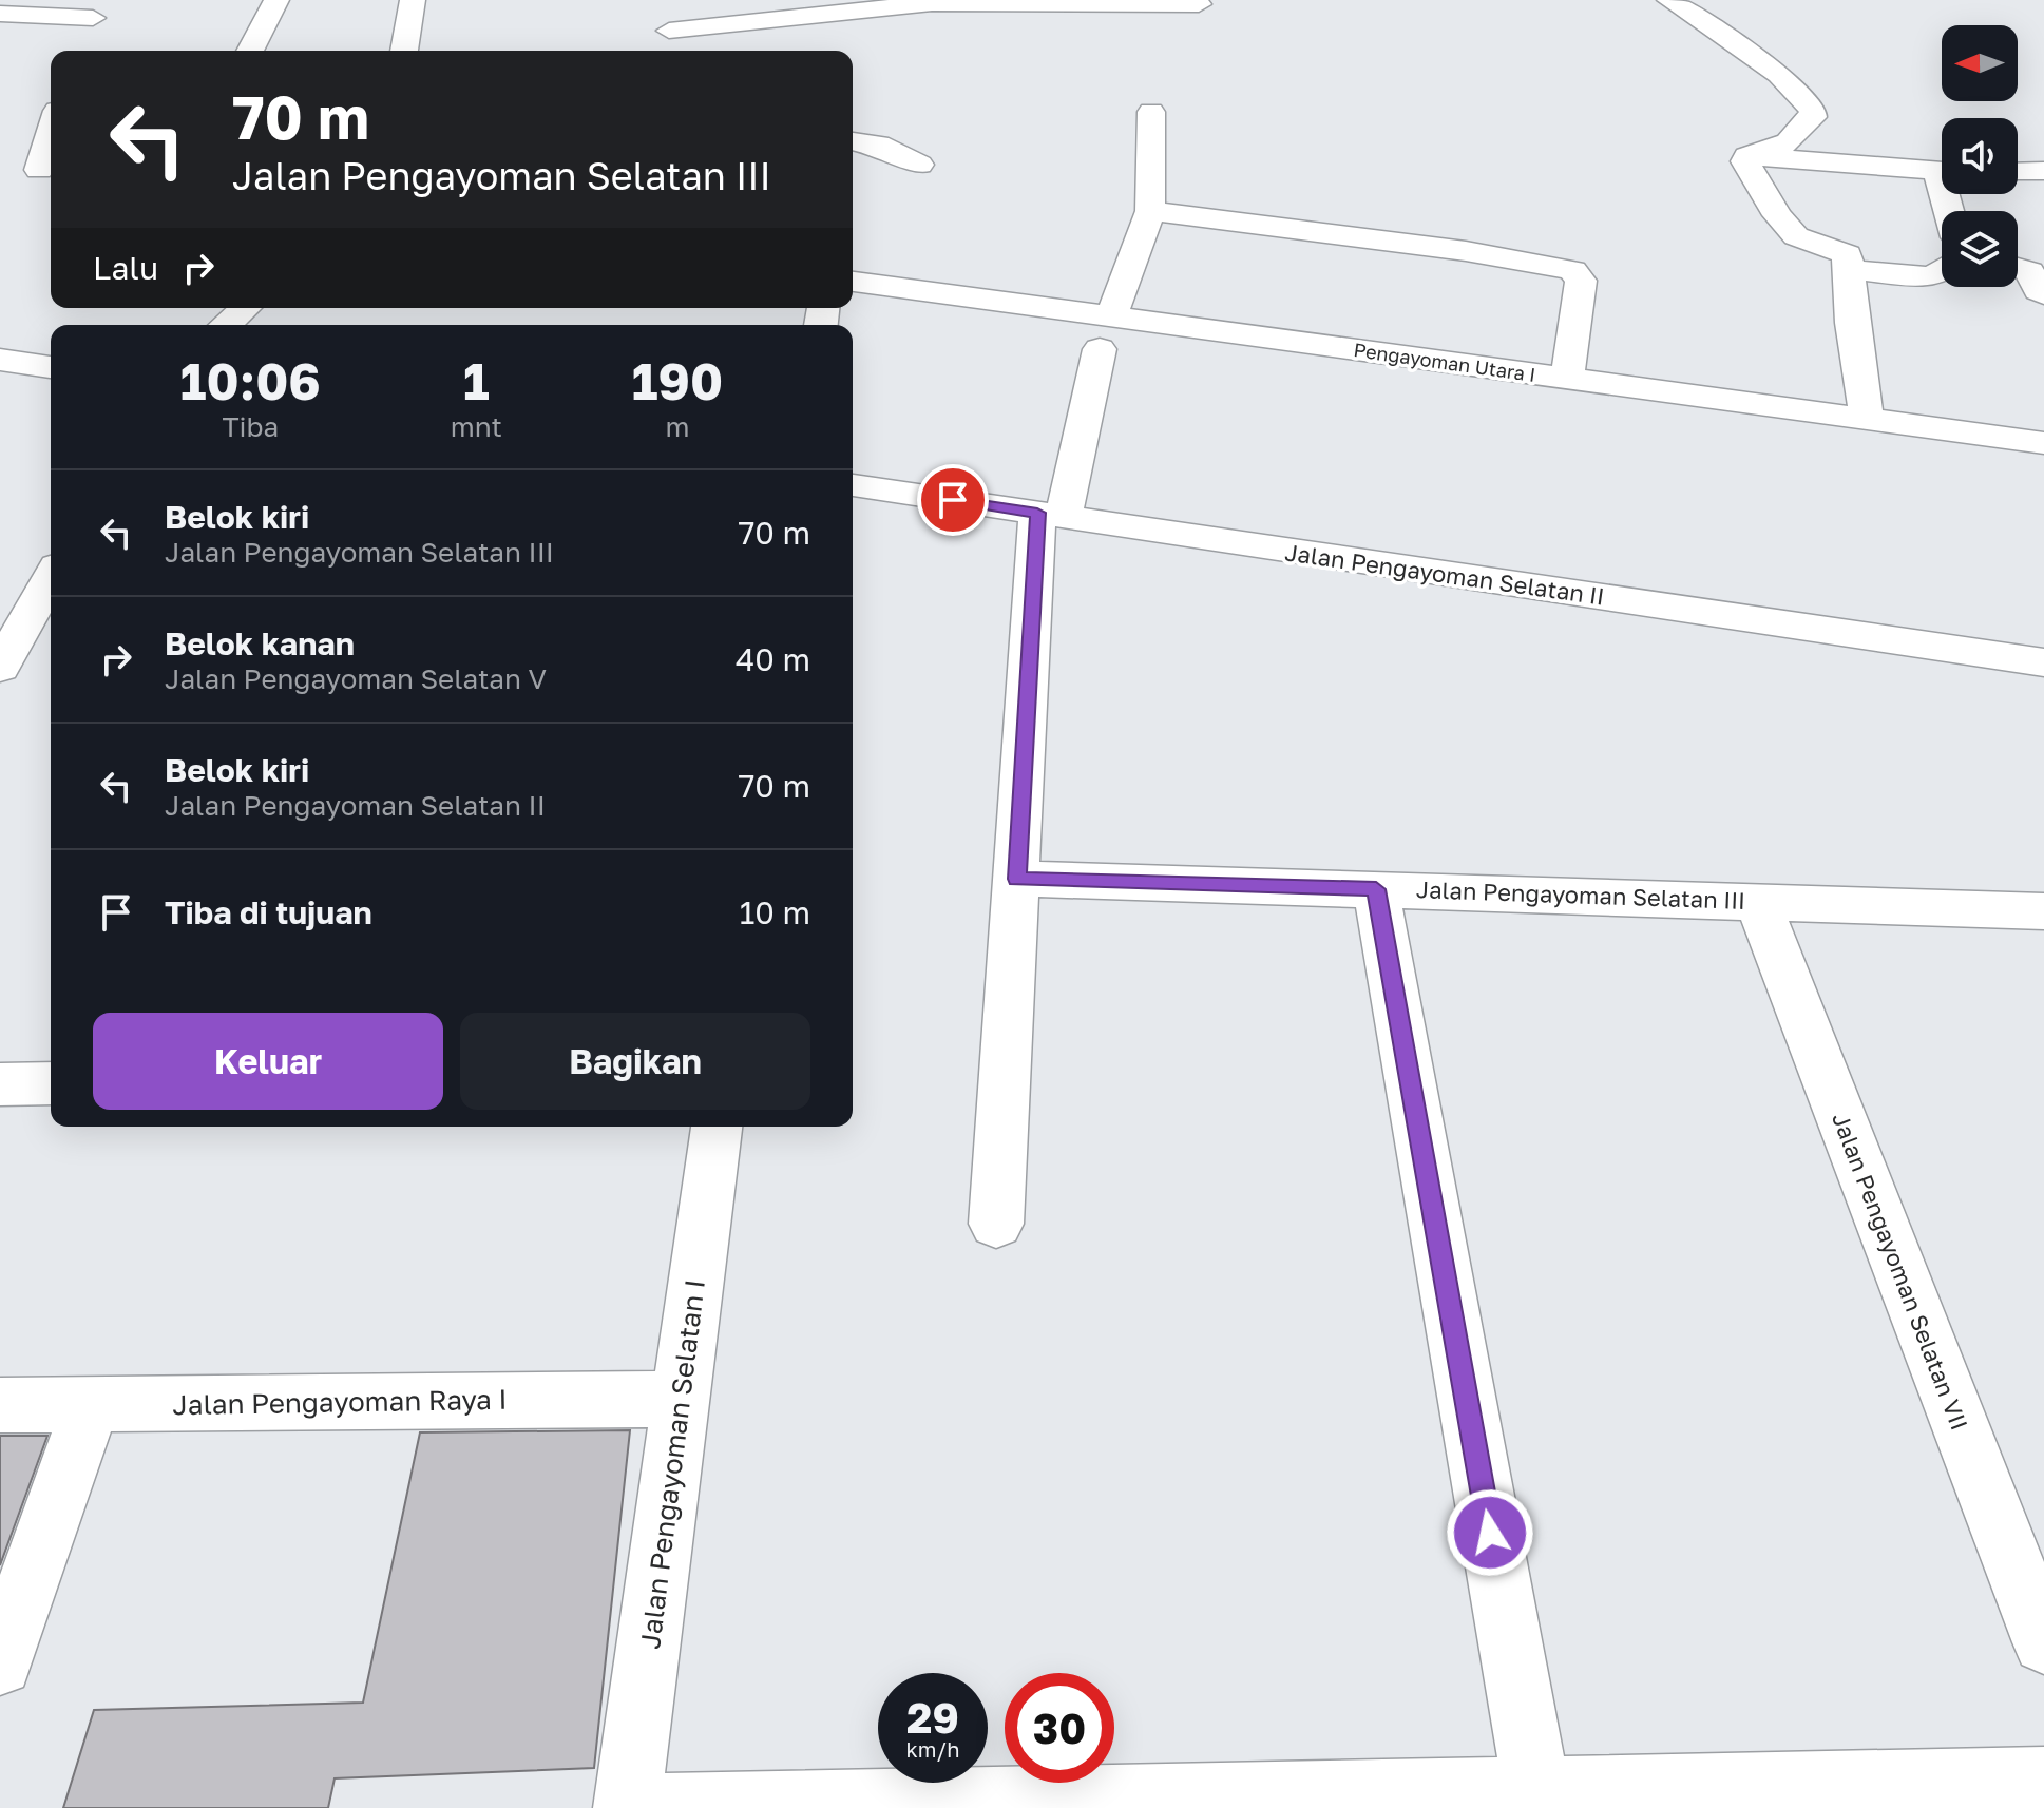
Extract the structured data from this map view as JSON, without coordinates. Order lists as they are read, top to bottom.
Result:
{
  "streets": {
    "street": [
      "Pengayoman Utara I",
      "Jalan Pengayoman Selatan II",
      "Jalan Pengayoman Selatan III",
      "Jalan Pengayoman Selatan VII",
      "Jalan Pengayoman Raya I",
      "Jalan Pengayoman Selatan I"
    ]
  },
  "crossings": [
    ["Jalan Pengayoman Selatan III", "Jalan Pengayoman Selatan VII"],
    ["Jalan Pengayoman Raya I", "Jalan Pengayoman Selatan I"]
  ],
  "north": "left",
  "page": {
    "turn": ["70 m", "Jalan Pengayoman Selatan III"],
    "then": "Lalu",
    "eta": [
      "10:06",
      "Tiba",
      "1",
      "mnt",
      "190",
      "m"
    ],
    "list": [
      {
        "name": "Belok kiri",
        "note": "Jalan Pengayoman Selatan III",
        "value": "70 m"
      },
      {
        "name": "Belok kanan",
        "note": "Jalan Pengayoman Selatan V",
        "value": "40 m"
      },
      {
        "name": "Belok kiri",
        "note": "Jalan Pengayoman Selatan II",
        "value": "70 m"
      },
      {
        "name": "Tiba di tujuan",
        "value": "10 m"
      }
    ],
    "buttons": ["Keluar", "Bagikan"],
    "speed": "29 km/h",
    "limit": "30"
  }
}
